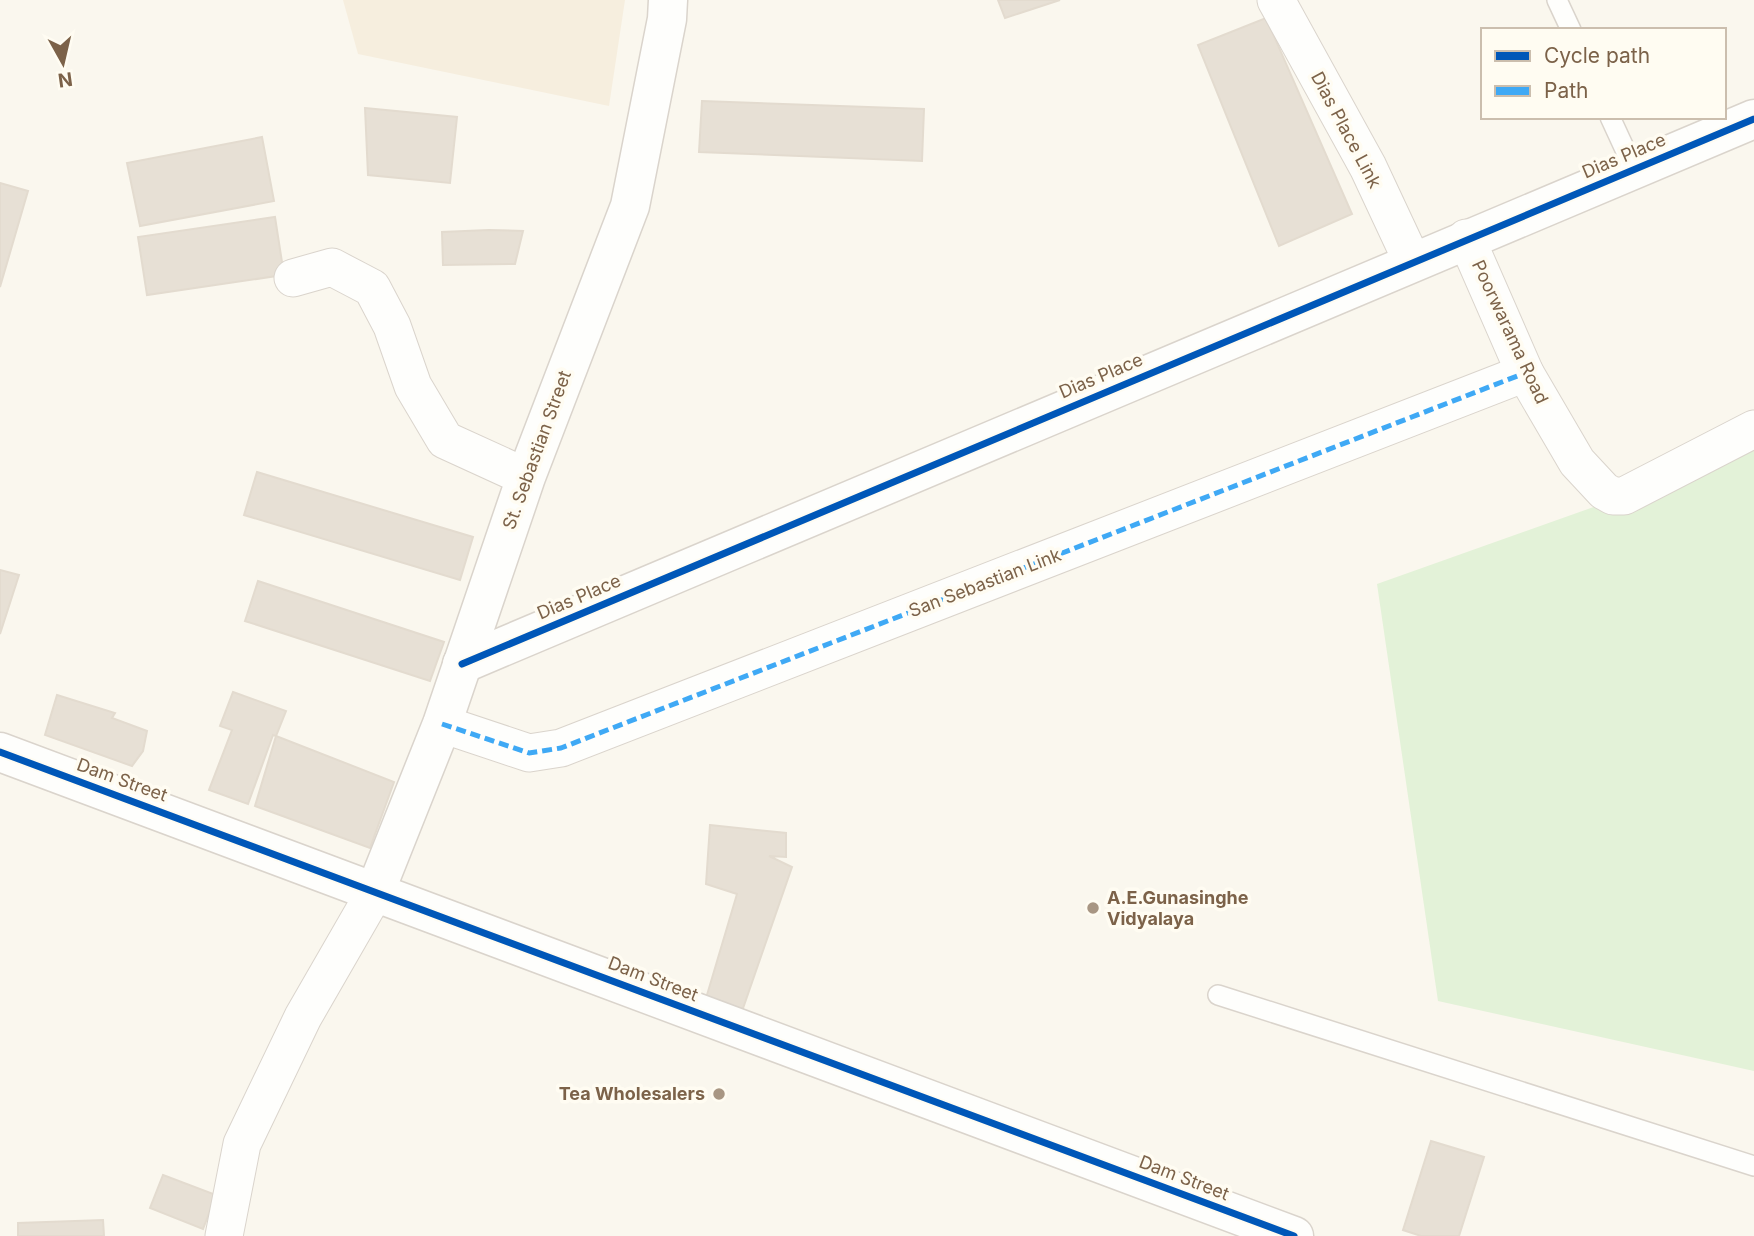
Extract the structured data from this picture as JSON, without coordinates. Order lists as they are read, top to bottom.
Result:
{
  "streets": {
    "street": [
      "Dias Place Link",
      "Dias Place",
      "Poorwarama Road",
      "St. Sebastian Street",
      "San Sebastian Link",
      "Dam Street"
    ]
  },
  "crossings": [
    ["Dias Place Link", "Dias Place"],
    ["Dias Place", "Poorwarama Road"],
    ["Dias Place", "St. Sebastian Street"],
    ["Poorwarama Road", "San Sebastian Link"],
    ["St. Sebastian Street", "San Sebastian Link"],
    ["St. Sebastian Street", "Dam Street"]
  ],
  "places": ["A.E.Gunasinghe Vidyalaya", "Tea Wholesalers"],
  "legend": ["Cycle path", "Path"],
  "north": "bottom"
}
